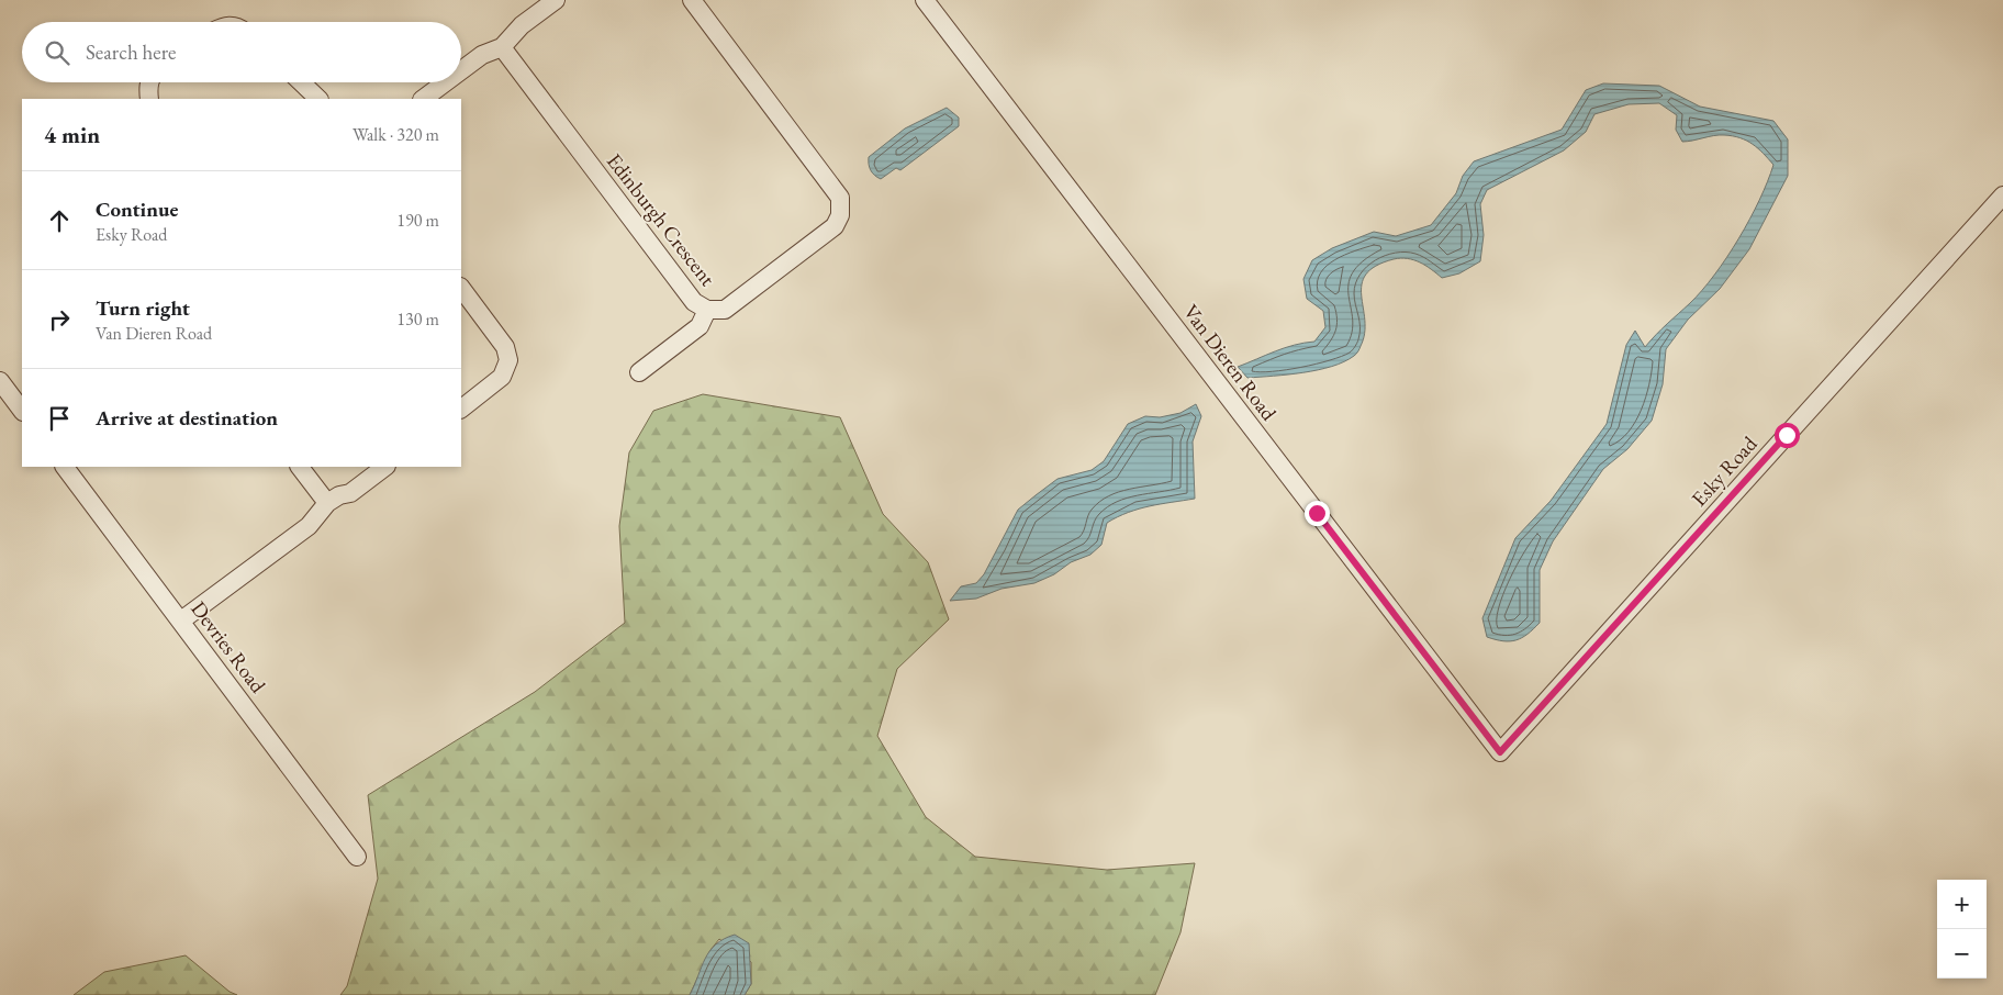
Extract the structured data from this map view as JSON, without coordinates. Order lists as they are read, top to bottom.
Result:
{
  "streets": {
    "street": [
      "Edinburgh Crescent",
      "Van Dieren Road",
      "Esky Road",
      "Devries Road"
    ]
  },
  "crossings": [
    ["Van Dieren Road", "Esky Road"]
  ],
  "page": {
    "search": "Search here",
    "heading": ["4 min", "Walk · 320 m"],
    "list": [
      ["Continue", "Esky Road", "190 m"],
      ["Turn right", "Van Dieren Road", "130 m"],
      "Arrive at destination"
    ],
    "map_buttons": ["+", "−"]
  }
}
